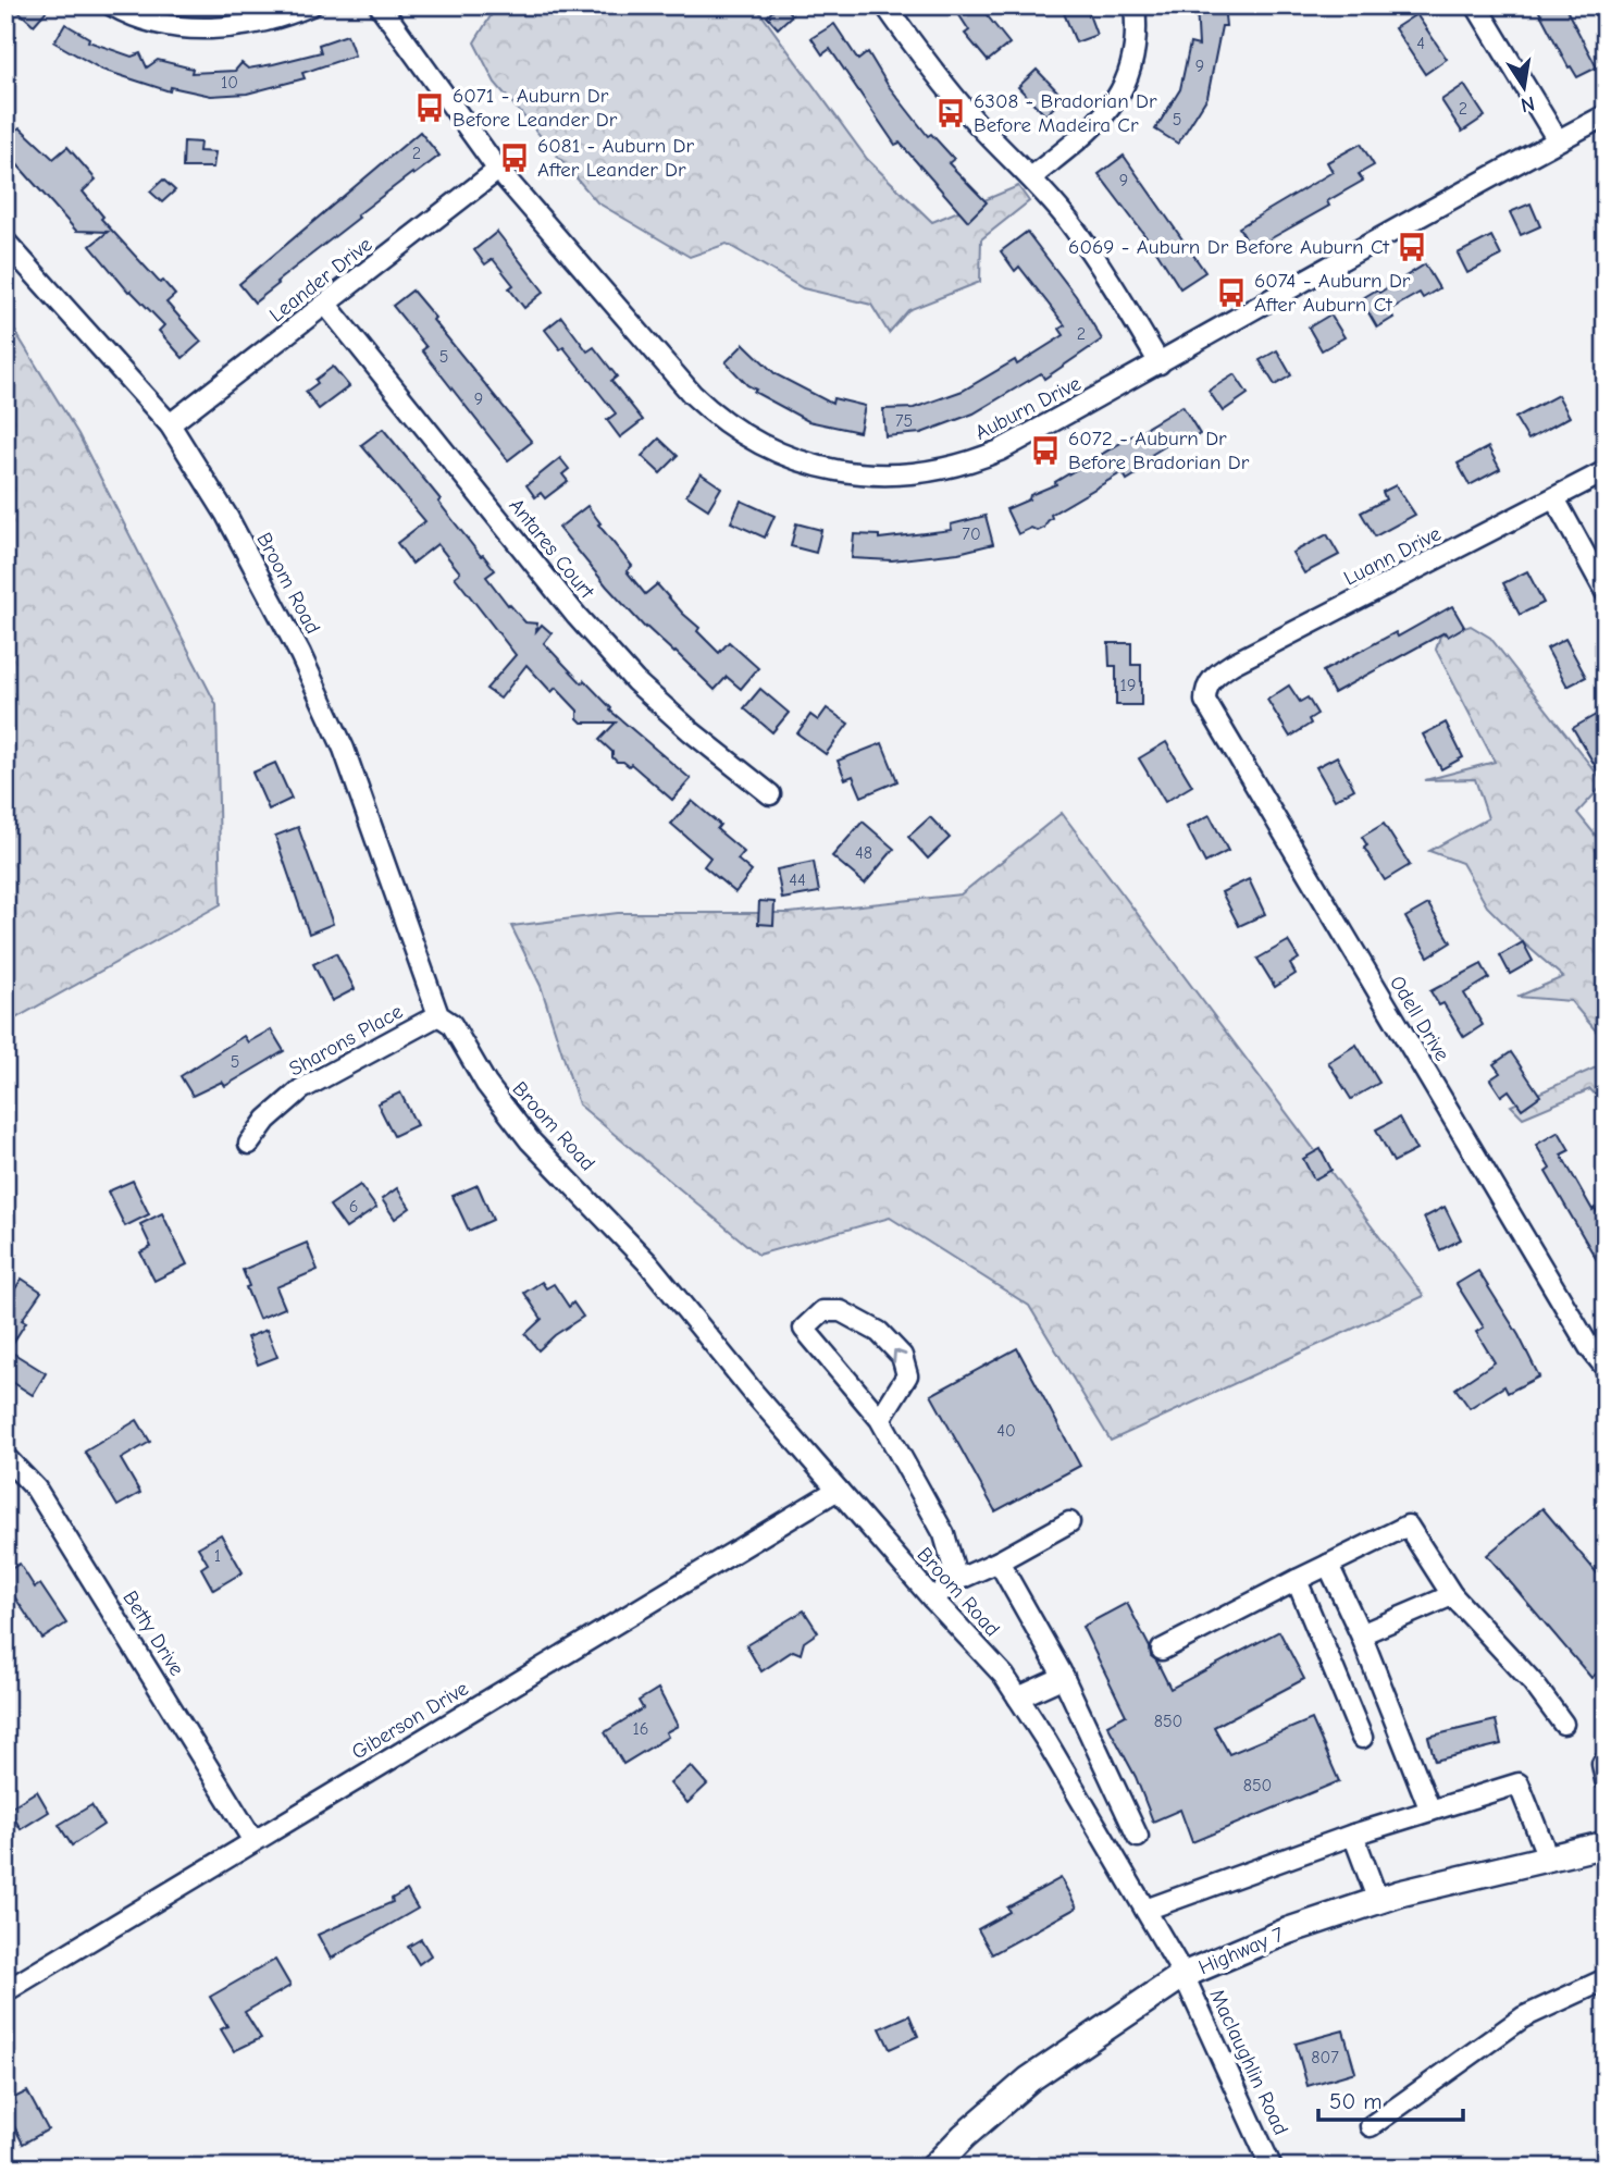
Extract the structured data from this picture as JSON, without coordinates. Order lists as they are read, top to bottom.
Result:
{
  "streets": {
    "main road": ["Highway 7"],
    "street": [
      "Leander Drive",
      "Auburn Drive",
      "Antares Court",
      "Luann Drive",
      "Broom Road",
      "Odell Drive",
      "Sharons Place",
      "Betty Drive",
      "Giberson Drive",
      "Maclaughlin Road"
    ]
  },
  "crossings": [
    ["Leander Drive", "Auburn Drive"],
    ["Leander Drive", "Antares Court"],
    ["Leander Drive", "Broom Road"],
    ["Luann Drive", "Odell Drive"],
    ["Broom Road", "Sharons Place"],
    ["Broom Road", "Giberson Drive"],
    ["Broom Road", "Highway 7"],
    ["Broom Road", "Maclaughlin Road"],
    ["Betty Drive", "Giberson Drive"],
    ["Highway 7", "Maclaughlin Road"]
  ],
  "places": {
    "bus stop": [
      "6071 - Auburn Dr Before Leander Dr",
      "6308 - Bradorian Dr Before Madeira Cr",
      "6081 - Auburn Dr After Leander Dr",
      "6069 - Auburn Dr Before Auburn Ct",
      "6074 - Auburn Dr After Auburn Ct",
      "6072 - Auburn Dr Before Bradorian Dr"
    ]
  },
  "house_numbers": [
    "4",
    "9",
    "10",
    "2",
    "5",
    "2",
    "9",
    "2",
    "5",
    "9",
    "75",
    "70",
    "19",
    "48",
    "44",
    "5",
    "6",
    "40",
    "1",
    "850",
    "16",
    "850",
    "807"
  ],
  "scale_bar": "50 m",
  "north": "bottom"
}
